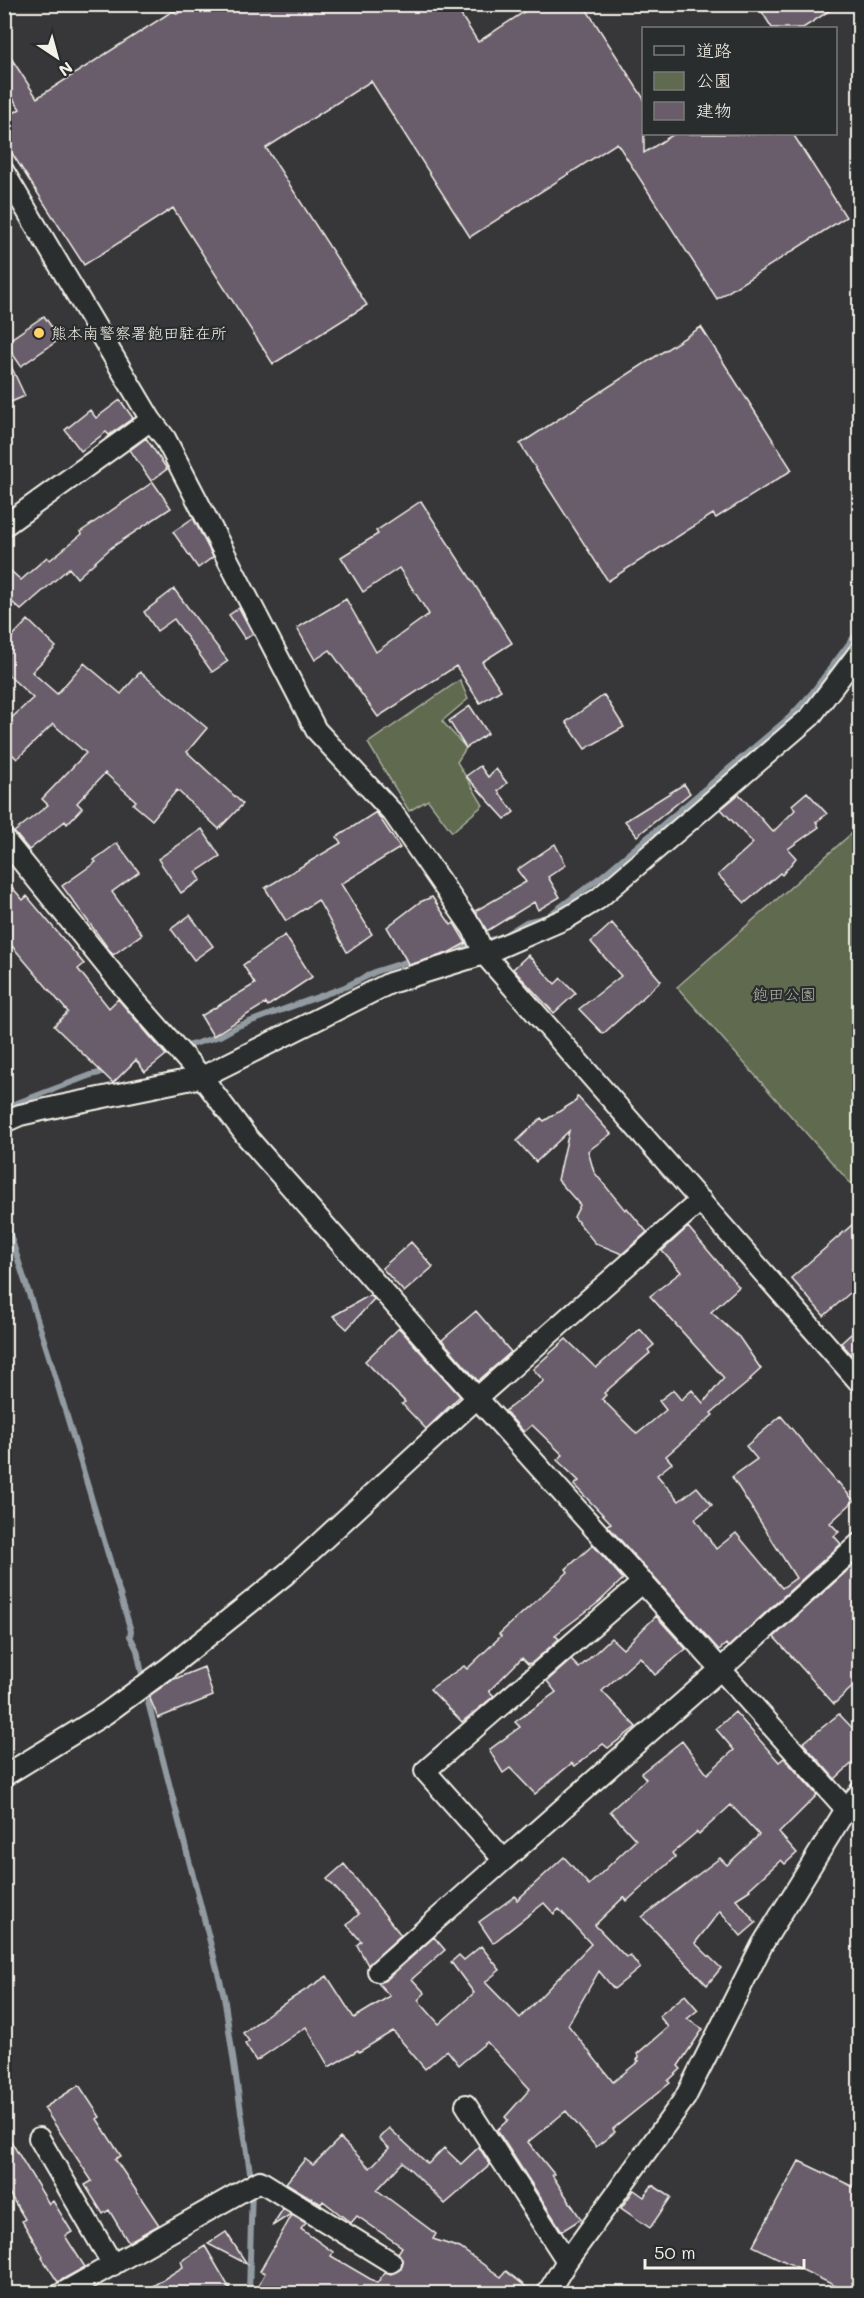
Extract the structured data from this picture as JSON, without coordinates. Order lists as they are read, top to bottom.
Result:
{
  "parks": ["飽田公園"],
  "places": ["熊本南警察署飽田駐在所"],
  "legend": ["道路", "公園", "建物"],
  "scale_bar": "50 m",
  "north": "bottom right"
}
